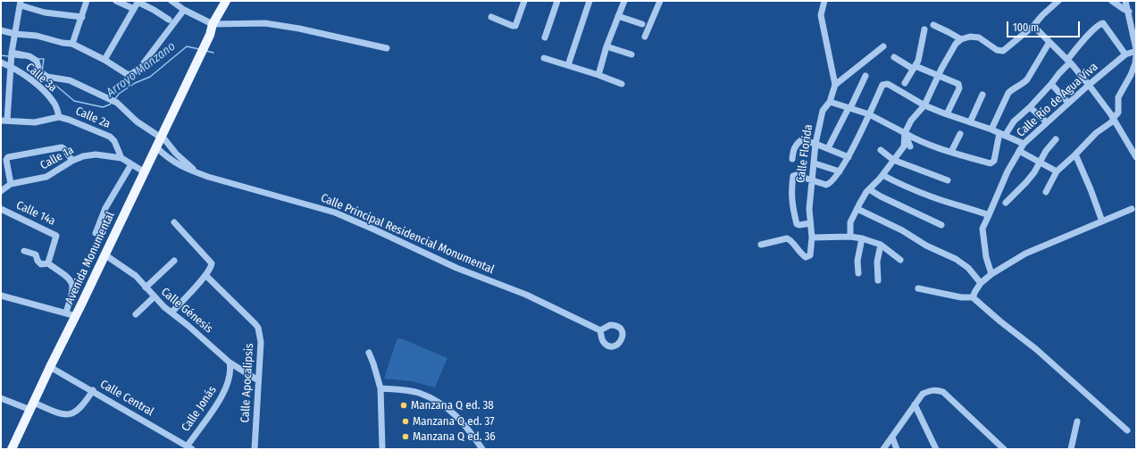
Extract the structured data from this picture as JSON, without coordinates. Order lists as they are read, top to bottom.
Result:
{
  "streets": {
    "main road": ["Avenida Monumental"],
    "street": [
      "Calle 3a",
      "Calle Río de Agua Viva",
      "Calle 2a",
      "Calle Florida",
      "Calle 1a",
      "Calle 14a",
      "Calle Principal Residencial Monumental",
      "Calle Génesis",
      "Calle Apocalipsis",
      "Calle Central",
      "Calle Jonás"
    ]
  },
  "crossings": [
    ["Calle 3a", "Calle 2a"],
    ["Calle 2a", "Calle 1a"],
    ["Calle 1a", "Avenida Monumental"],
    ["Calle Principal Residencial Monumental", "Avenida Monumental"],
    ["Avenida Monumental", "Calle Génesis"],
    ["Avenida Monumental", "Calle Central"],
    ["Calle Génesis", "Calle Apocalipsis"],
    ["Calle Génesis", "Calle Jonás"],
    ["Calle Central", "Calle Jonás"]
  ],
  "water": ["Arroyo Manzano"],
  "places": ["Manzana Q ed. 38", "Manzana Q ed. 37", "Manzana Q ed. 36"],
  "scale_bar": "100 m"
}
